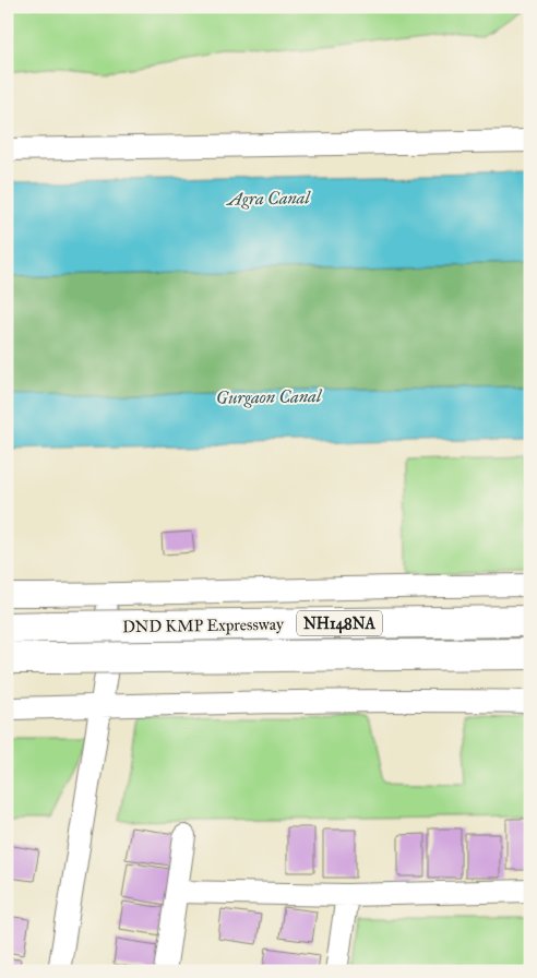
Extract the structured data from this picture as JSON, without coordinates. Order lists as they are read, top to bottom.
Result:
{
  "streets": {
    "highway": ["NH148NA", "DND KMP Expressway"]
  },
  "water": ["Agra Canal", "Gurgaon Canal"]
}
